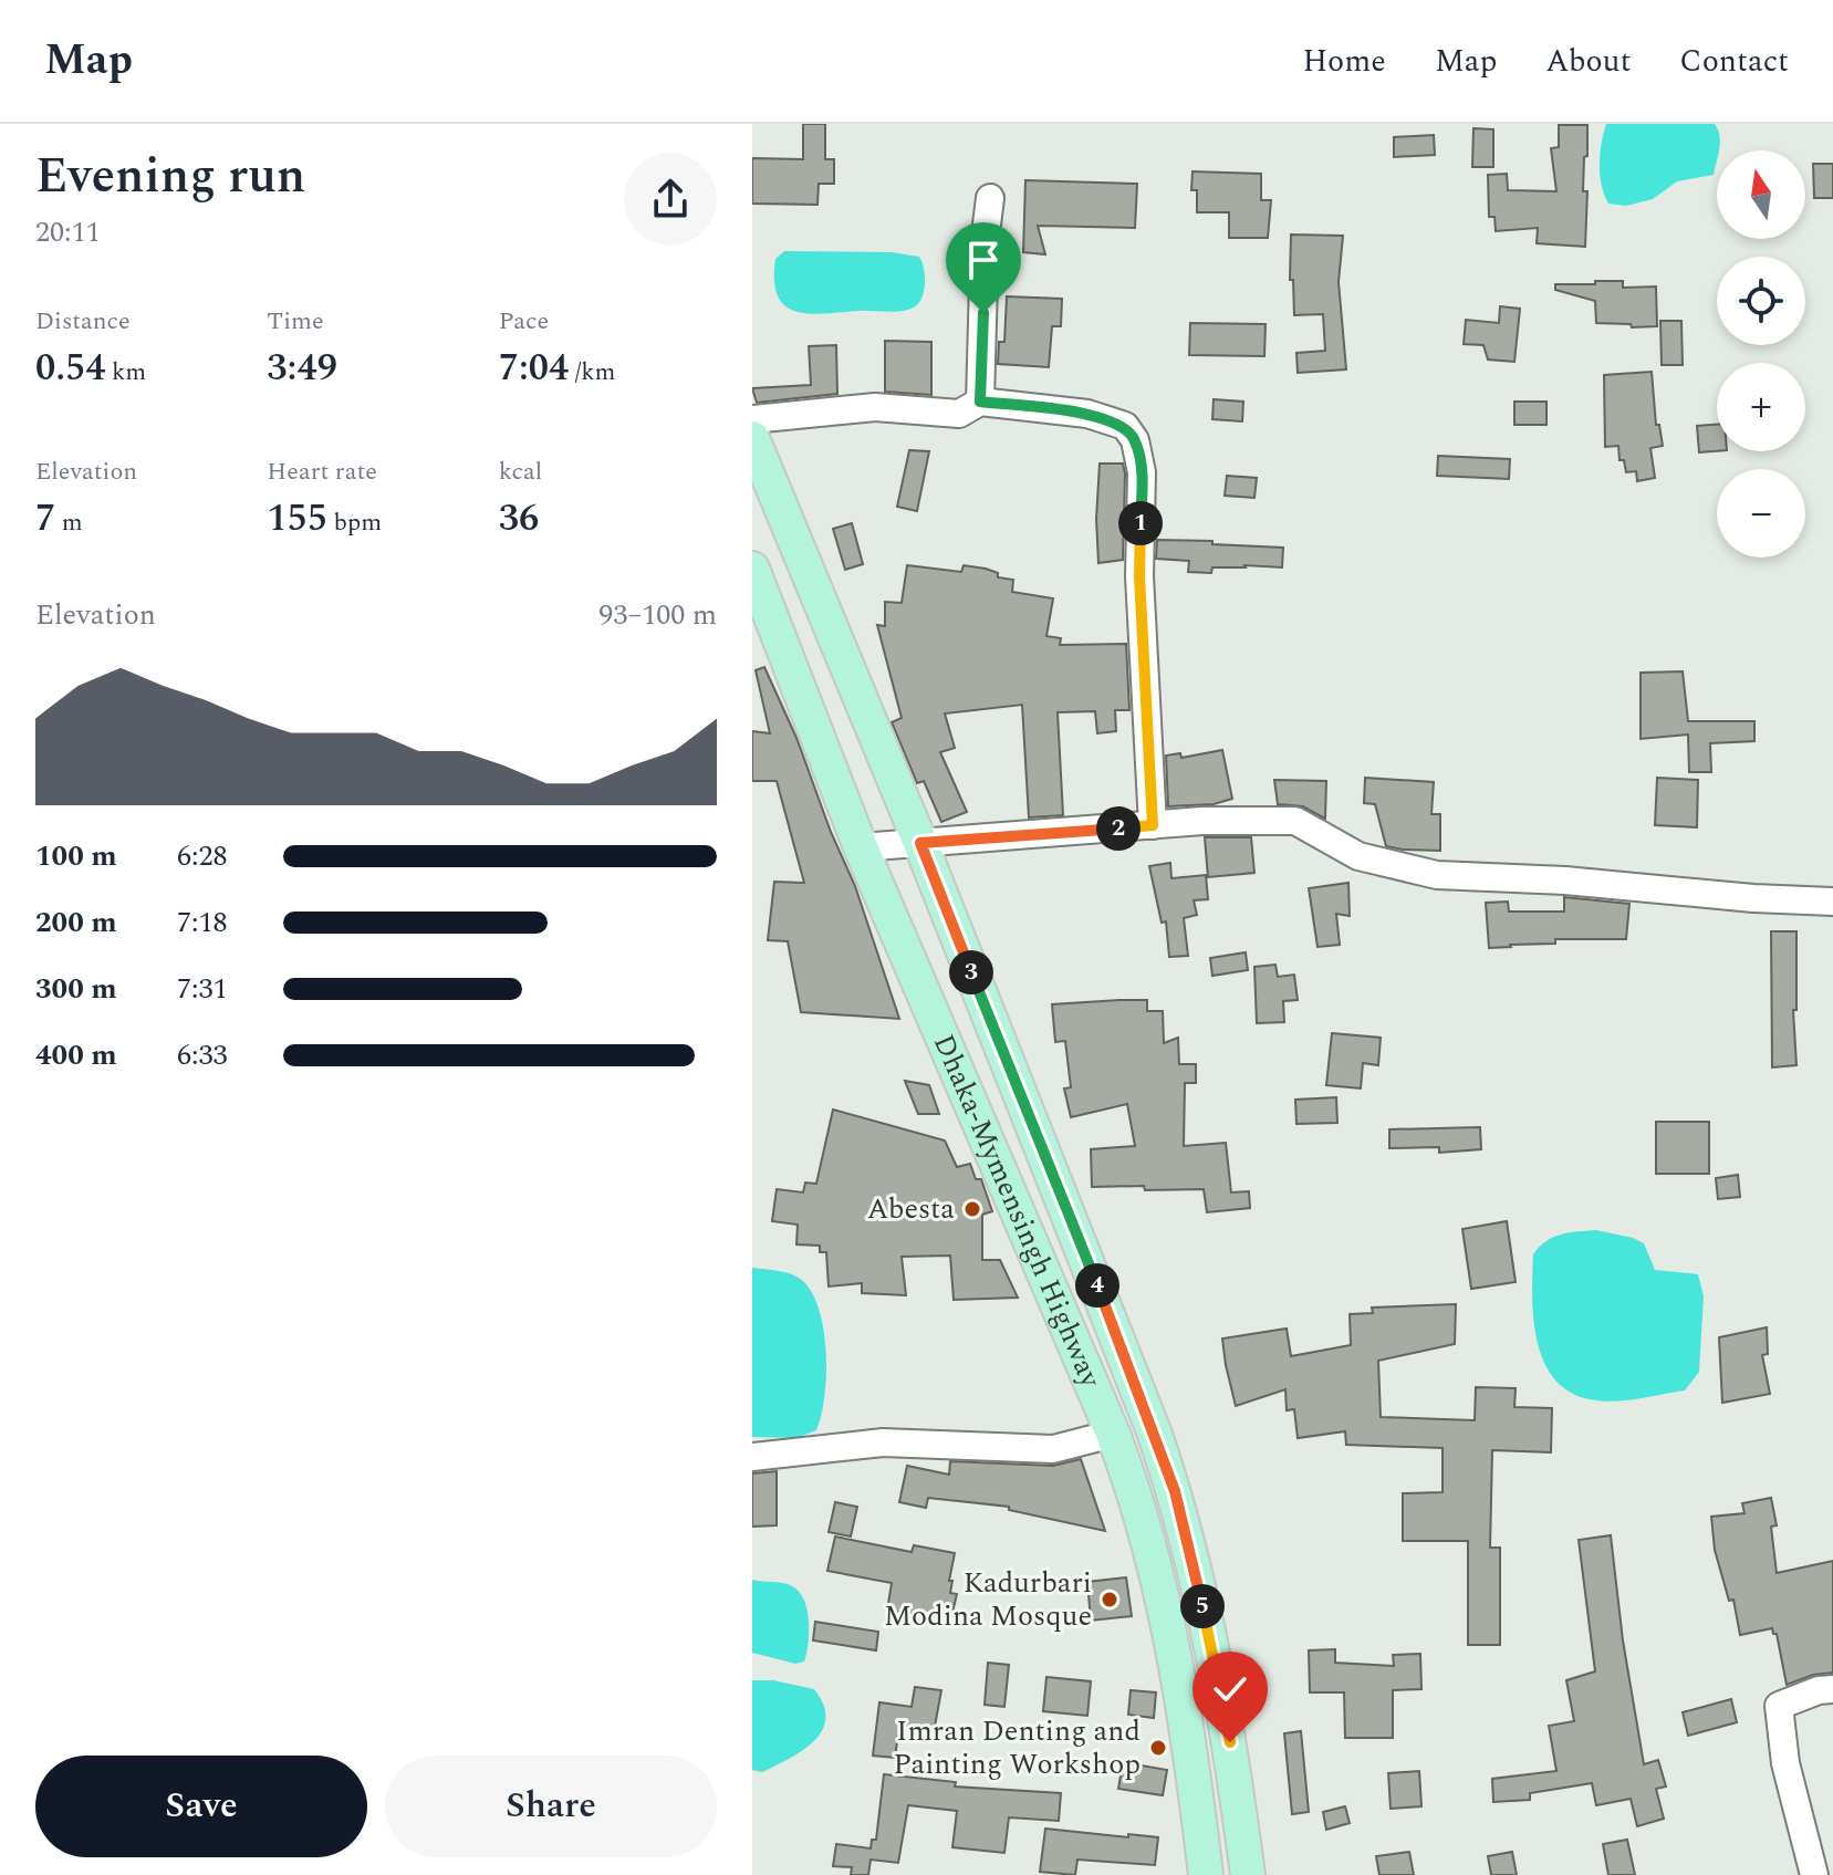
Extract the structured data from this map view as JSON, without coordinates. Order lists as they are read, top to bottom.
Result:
{
  "streets": {
    "main road": ["Dhaka-Mymensingh Highway"]
  },
  "places": ["Abesta", "Kadurbari Modina Mosque", "Imran Denting and Painting Workshop"],
  "north": "top",
  "page": {
    "header": "Map",
    "nav": [
      "Home",
      "Map",
      "About",
      "Contact"
    ],
    "heading": ["Evening run", "20:11"],
    "map_buttons": ["+", "−"],
    "stats": [
      ["Distance", "0.54 km"],
      ["Time", "3:49"],
      ["Pace", "7:04 /km"],
      ["Elevation", "7 m"],
      ["Heart rate", "155 bpm"],
      ["kcal", "36"]
    ],
    "pins": [
      "1",
      "2",
      "3",
      "4",
      "5"
    ],
    "chart": ["Elevation", "93–100 m"],
    "list": [
      {
        "name": "100 m",
        "note": "6:28"
      },
      {
        "name": "200 m",
        "note": "7:18"
      },
      {
        "name": "300 m",
        "note": "7:31"
      },
      {
        "name": "400 m",
        "note": "6:33"
      }
    ],
    "buttons": ["Save", "Share"]
  }
}
